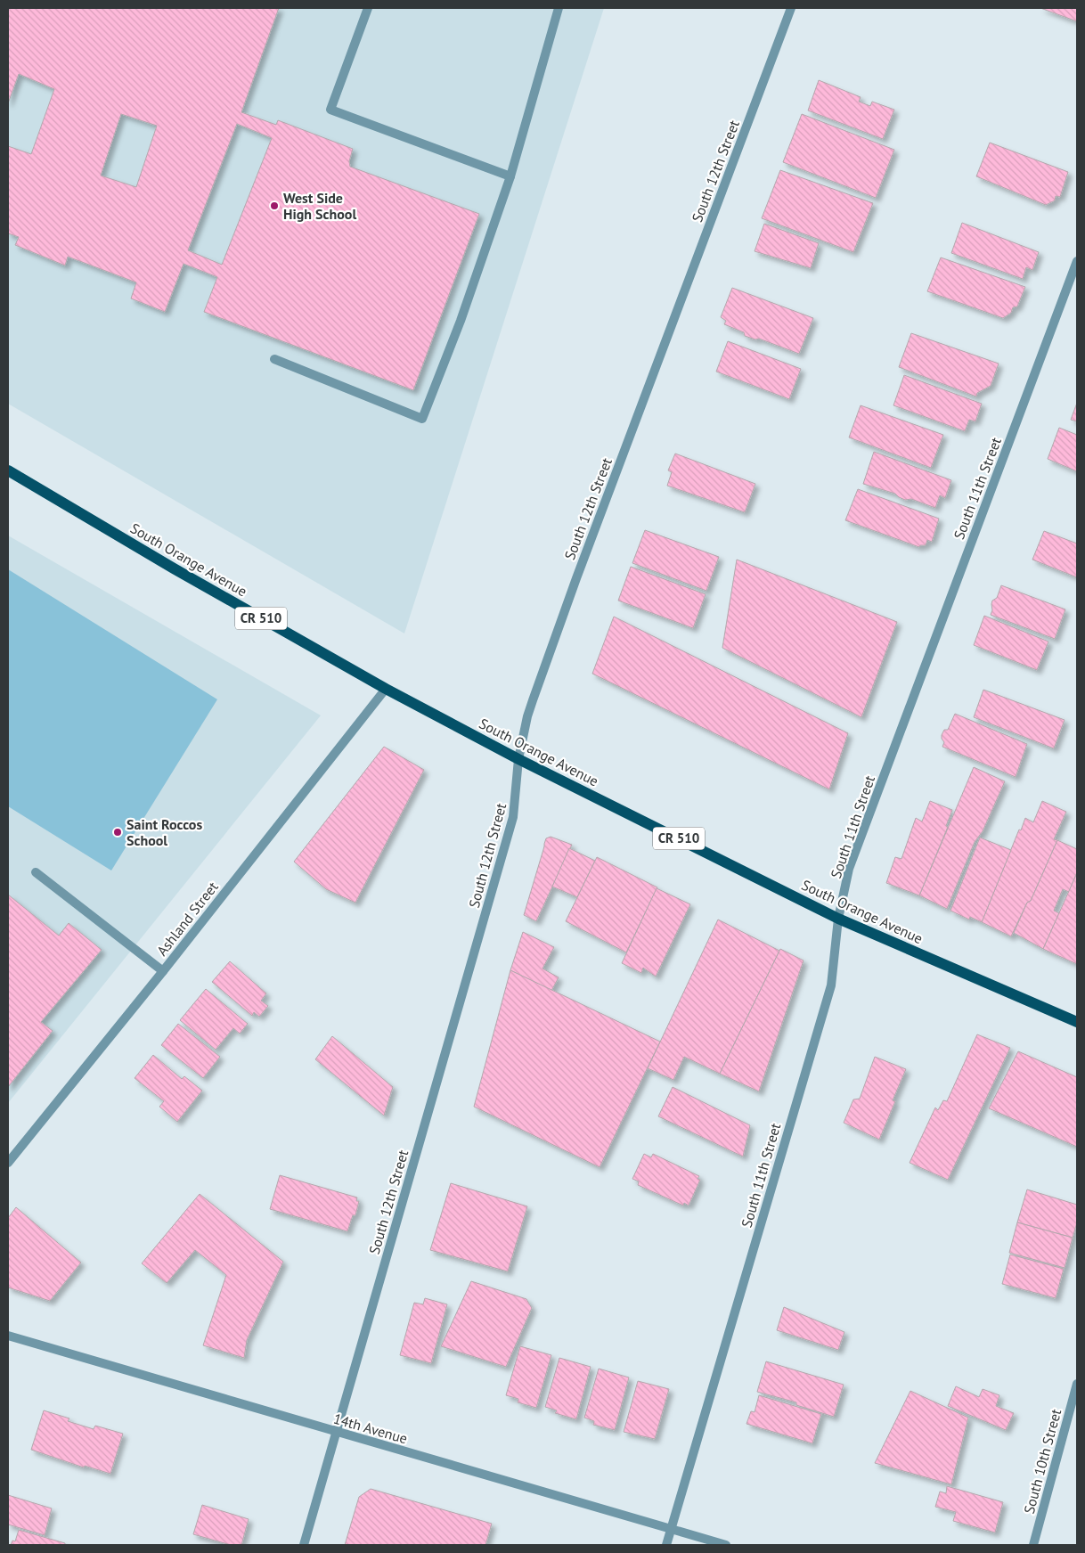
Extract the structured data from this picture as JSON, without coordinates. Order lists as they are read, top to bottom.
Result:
{
  "streets": {
    "main road": ["South Orange Avenue", "CR 510"],
    "street": [
      "South 12th Street",
      "South 11th Street",
      "Ashland Street",
      "14th Avenue",
      "South 10th Street"
    ]
  },
  "crossings": [
    ["South 12th Street", "South Orange Avenue"],
    ["South 12th Street", "14th Avenue"],
    ["South 11th Street", "South Orange Avenue"],
    ["South 11th Street", "14th Avenue"],
    ["South Orange Avenue", "Ashland Street"]
  ],
  "places": ["West Side High School", "Saint Roccos School"]
}
